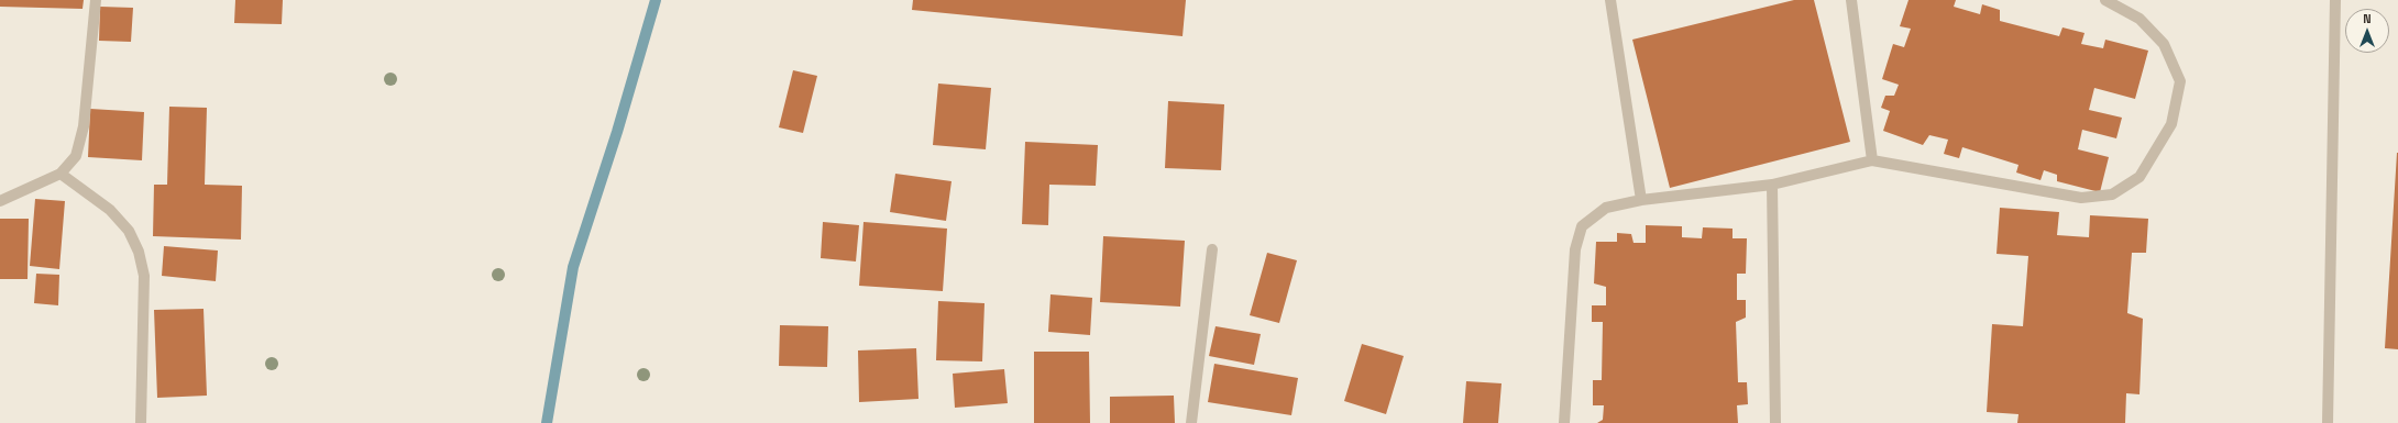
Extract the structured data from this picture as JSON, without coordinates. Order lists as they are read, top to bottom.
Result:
{
  "north": "top"
}
